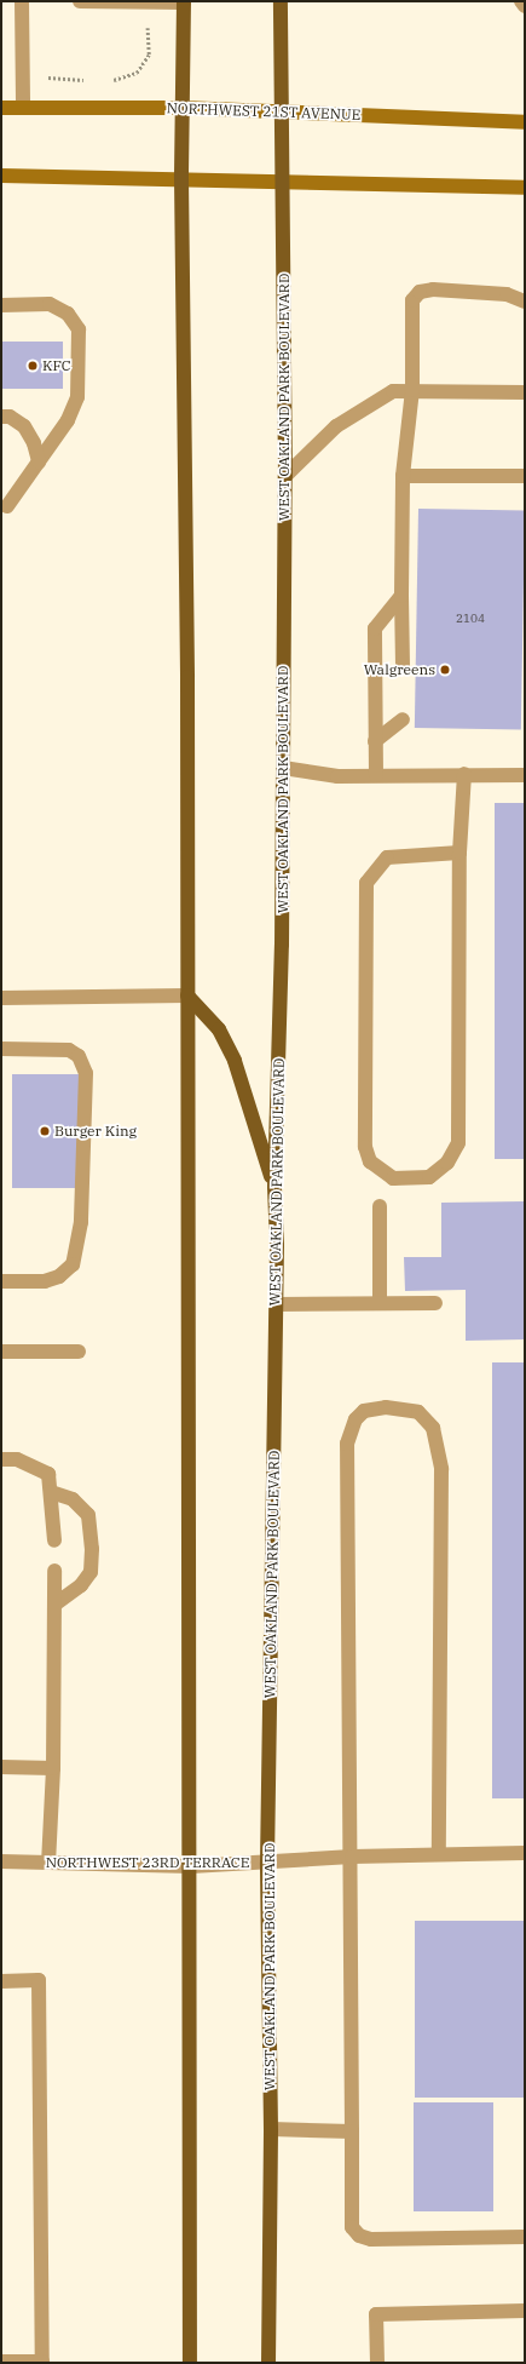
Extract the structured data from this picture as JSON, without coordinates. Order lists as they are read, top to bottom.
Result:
{
  "streets": {
    "main road": ["WEST OAKLAND PARK BOULEVARD"],
    "street": ["NORTHWEST 21ST AVENUE", "NORTHWEST 23RD TERRACE"]
  },
  "crossings": [
    ["NORTHWEST 21ST AVENUE", "WEST OAKLAND PARK BOULEVARD"],
    ["WEST OAKLAND PARK BOULEVARD", "NORTHWEST 23RD TERRACE"]
  ],
  "places": ["KFC", "Walgreens", "Burger King"],
  "house_numbers": ["2104"]
}
